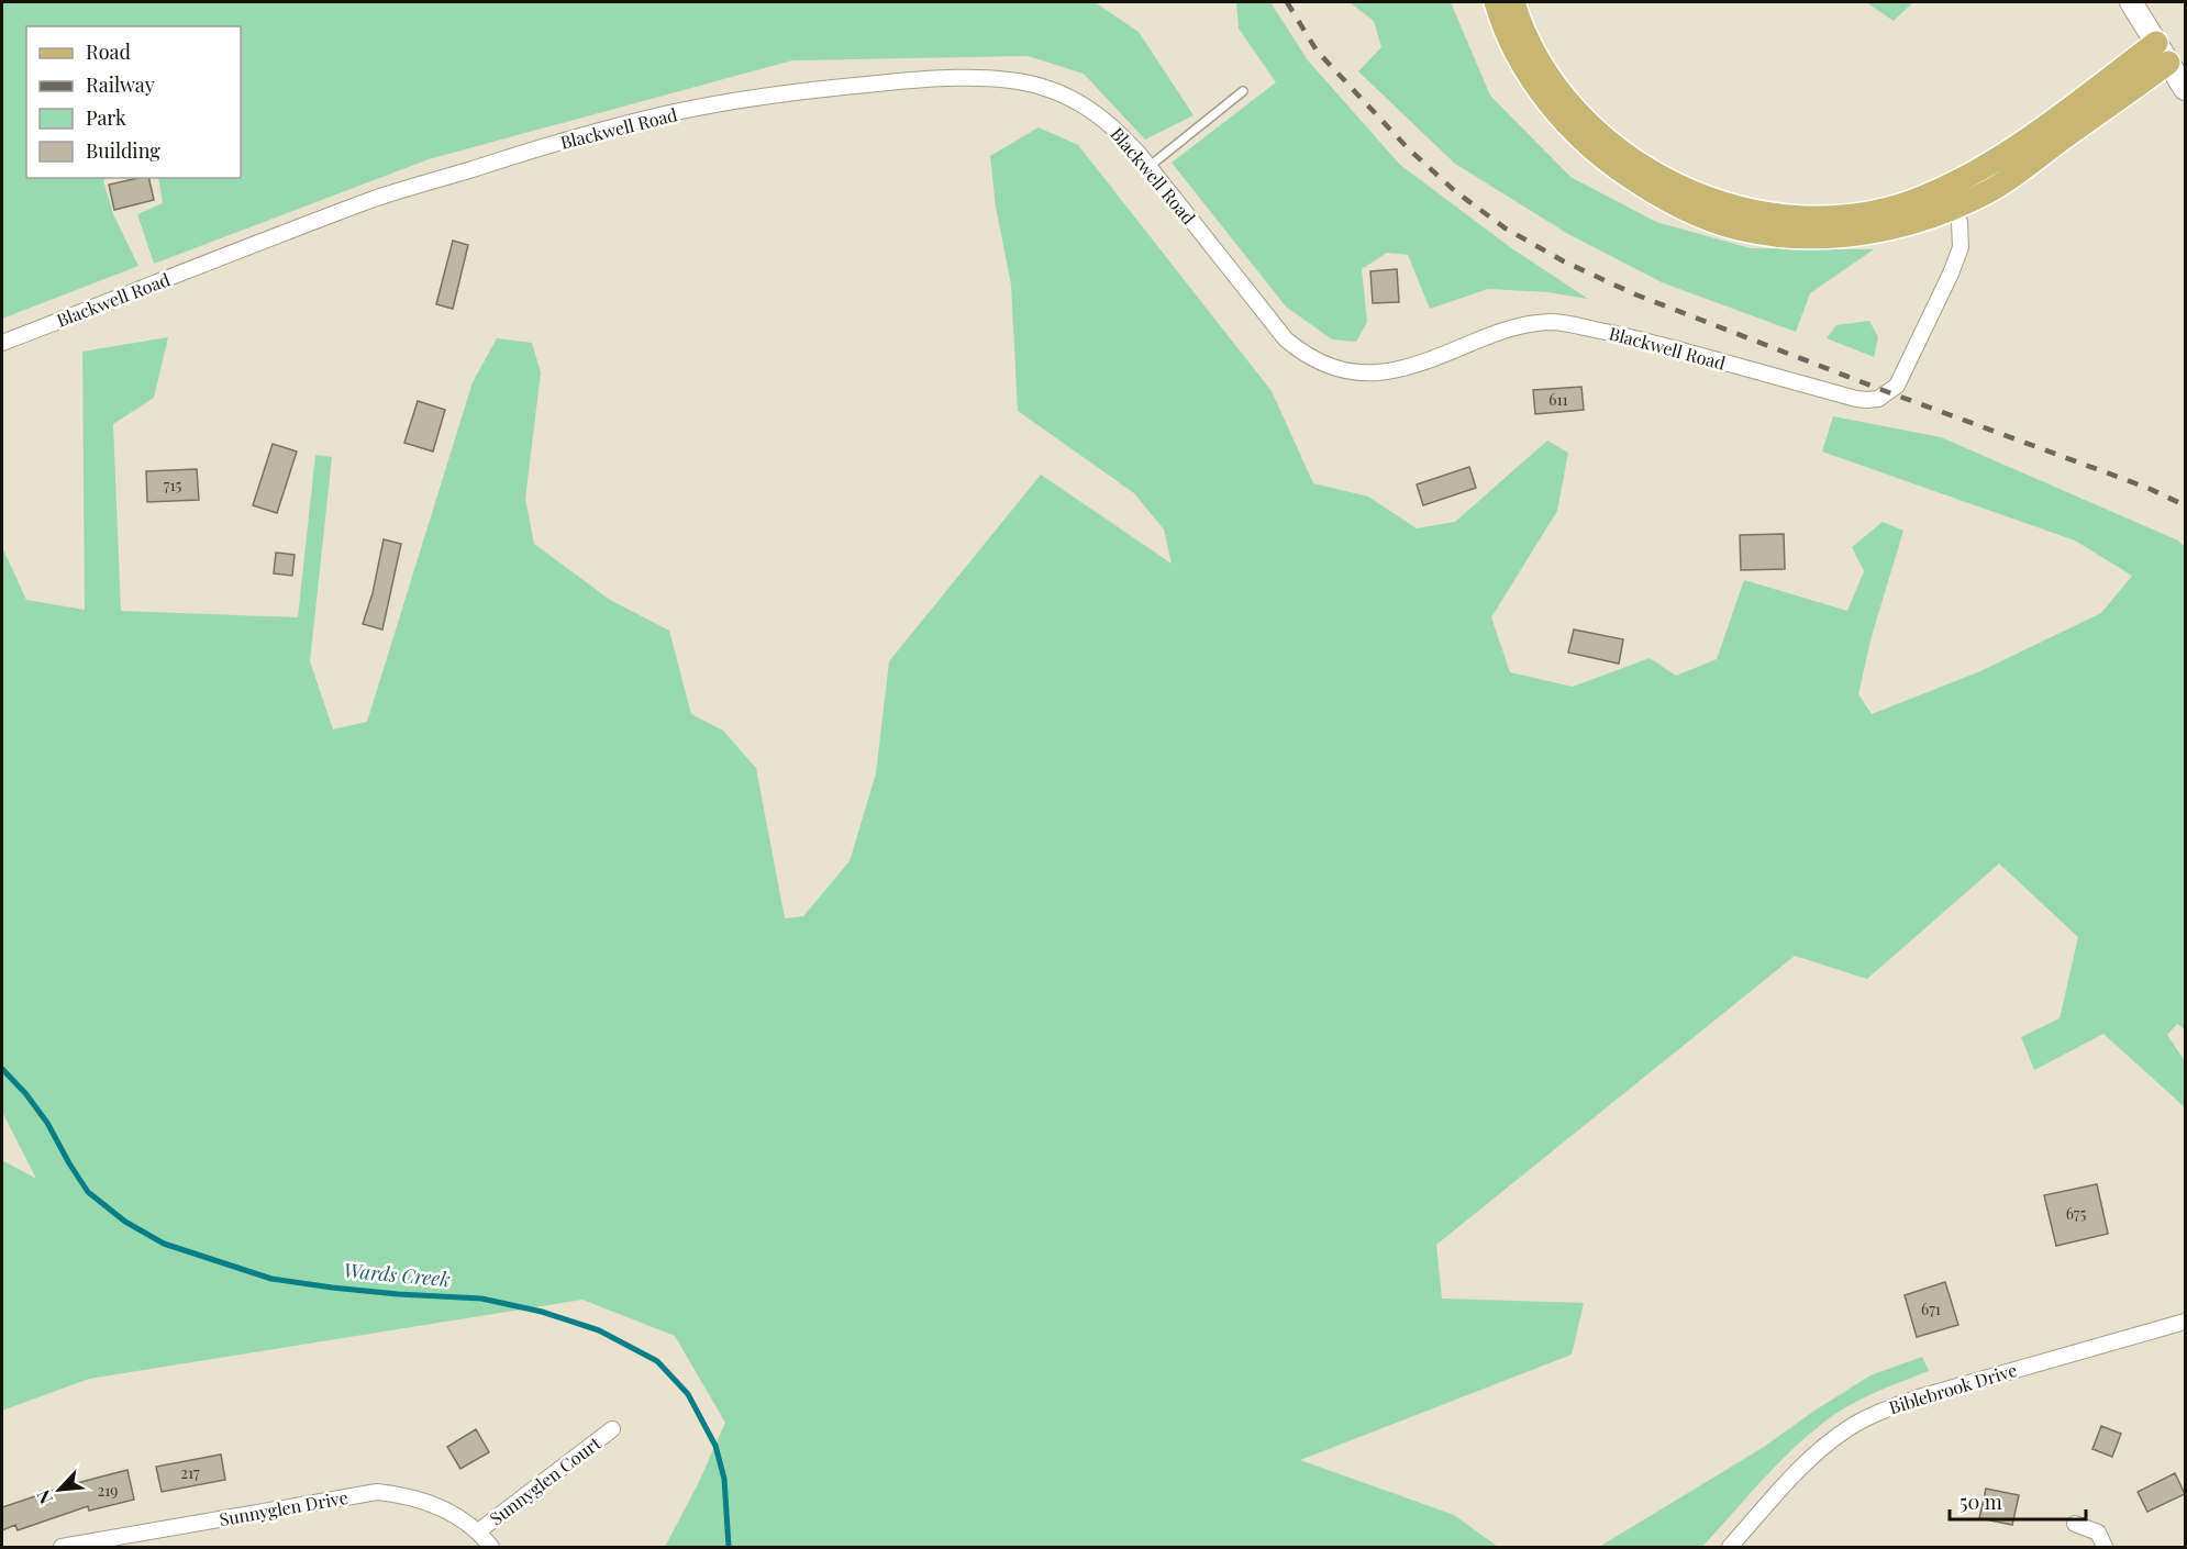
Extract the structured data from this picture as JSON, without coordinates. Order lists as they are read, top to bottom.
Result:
{
  "streets": {
    "street": [
      "Blackwell Road",
      "Biblebrook Drive",
      "Sunnyglen Court",
      "Sunnyglen Drive"
    ]
  },
  "crossings": [
    ["Sunnyglen Court", "Sunnyglen Drive"]
  ],
  "water": ["Wards Creek"],
  "house_numbers": [
    "611",
    "715",
    "675",
    "671",
    "217",
    "219"
  ],
  "legend": [
    "Road",
    "Railway",
    "Park",
    "Building"
  ],
  "scale_bar": "50 m",
  "north": "bottom left"
}
